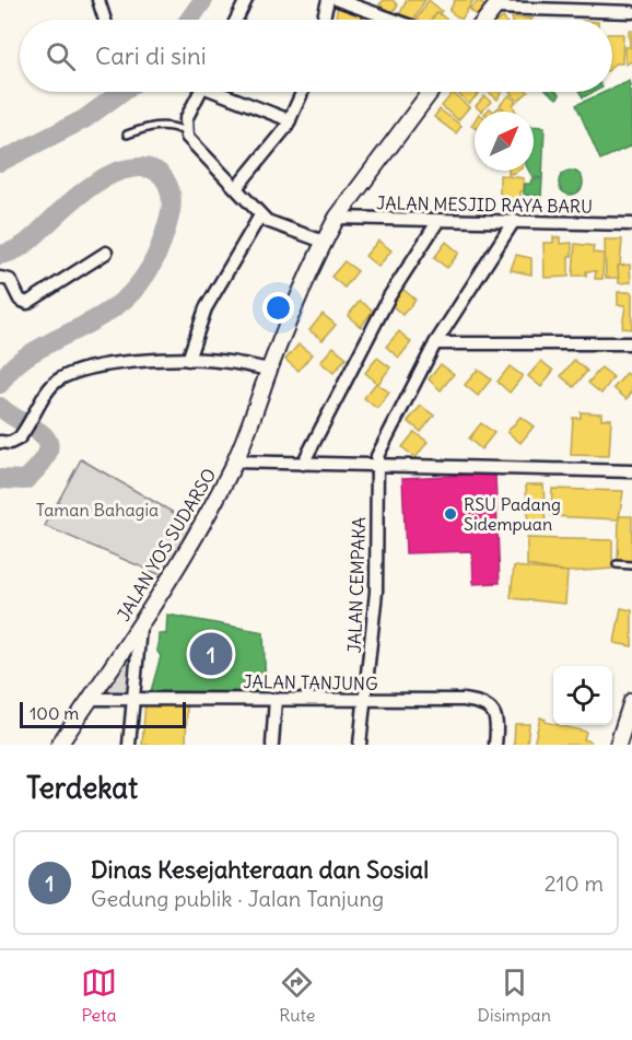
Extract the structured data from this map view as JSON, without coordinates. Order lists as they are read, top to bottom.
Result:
{
  "streets": {
    "street": [
      "JALAN MESJID RAYA BARU",
      "JALAN YOS SUDARSO",
      "JALAN CEMPAKA",
      "JALAN TANJUNG"
    ]
  },
  "crossings": [
    ["JALAN MESJID RAYA BARU", "JALAN YOS SUDARSO"],
    ["JALAN MESJID RAYA BARU", "JALAN CEMPAKA"],
    ["JALAN YOS SUDARSO", "JALAN TANJUNG"],
    ["JALAN CEMPAKA", "JALAN TANJUNG"]
  ],
  "parks": ["Taman Bahagia"],
  "places": ["RSU Padang Sidempuan"],
  "scale_bar": "100 m",
  "north": "top right",
  "page": {
    "search": "Cari di sini",
    "pins": "1",
    "scale": "100 m",
    "heading": "Terdekat",
    "list": [
      {
        "mark": "1",
        "name": "Dinas Kesejahteraan dan Sosial",
        "note": "Gedung publik · Jalan Tanjung",
        "value": "210 m"
      }
    ],
    "nav": ["Peta", "Rute", "Disimpan"]
  }
}
